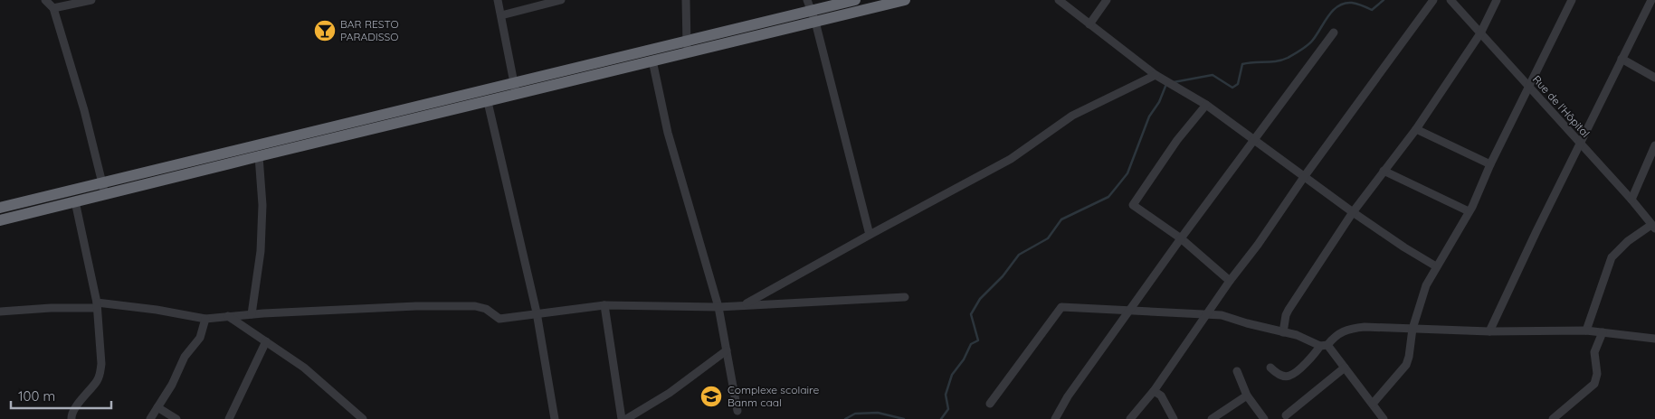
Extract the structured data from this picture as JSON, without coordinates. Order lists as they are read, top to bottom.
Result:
{
  "streets": {
    "street": ["Rue de l'Hôpital"]
  },
  "places": {
    "bar": ["BAR RESTO PARADISSO"],
    "school or university": ["Complexe scolaire Banm caal"]
  },
  "scale_bar": "100 m"
}
